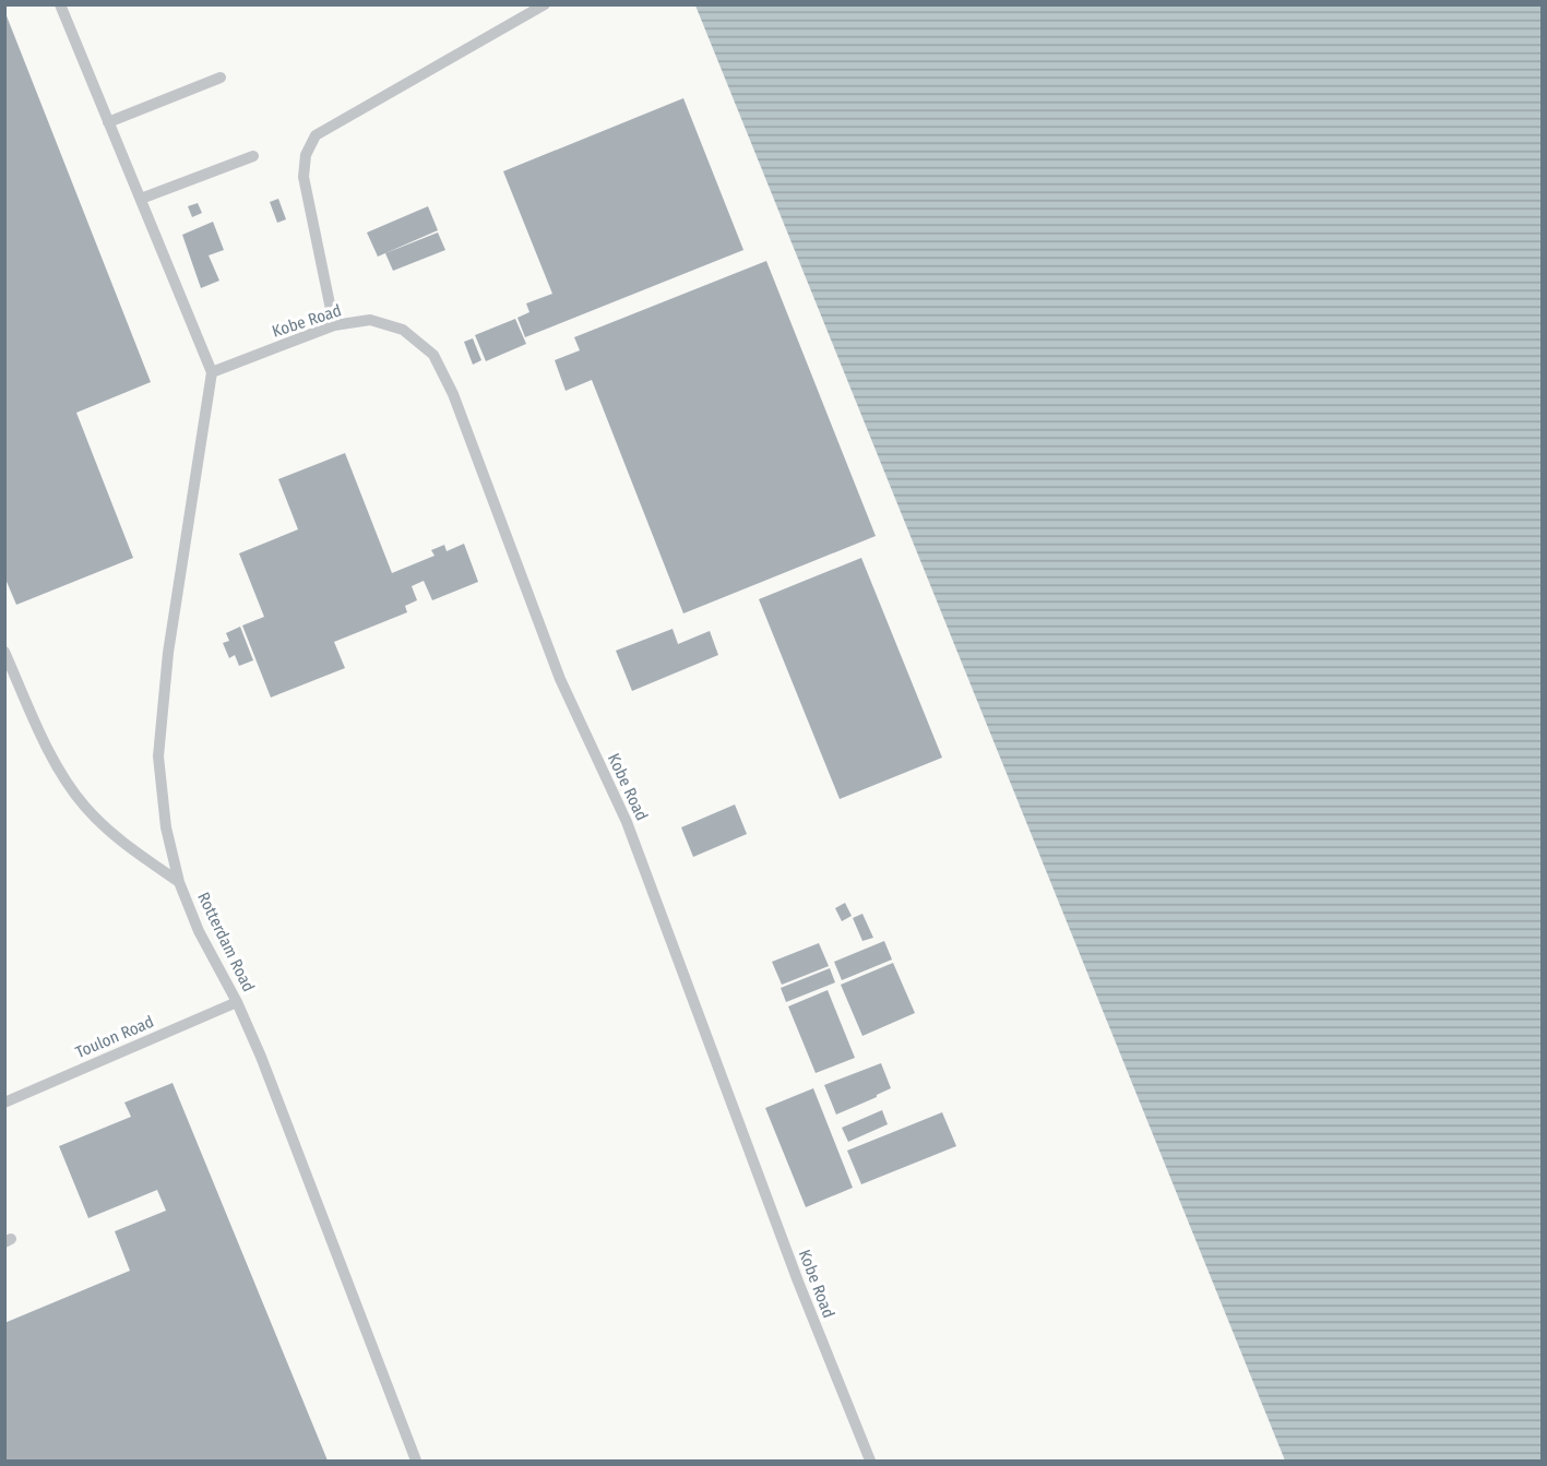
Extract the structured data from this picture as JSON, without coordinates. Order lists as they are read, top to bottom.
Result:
{
  "streets": {
    "lane": ["Kobe Road", "Rotterdam Road", "Toulon Road"]
  },
  "crossings": [
    ["Kobe Road", "Rotterdam Road"],
    ["Rotterdam Road", "Toulon Road"]
  ]
}
